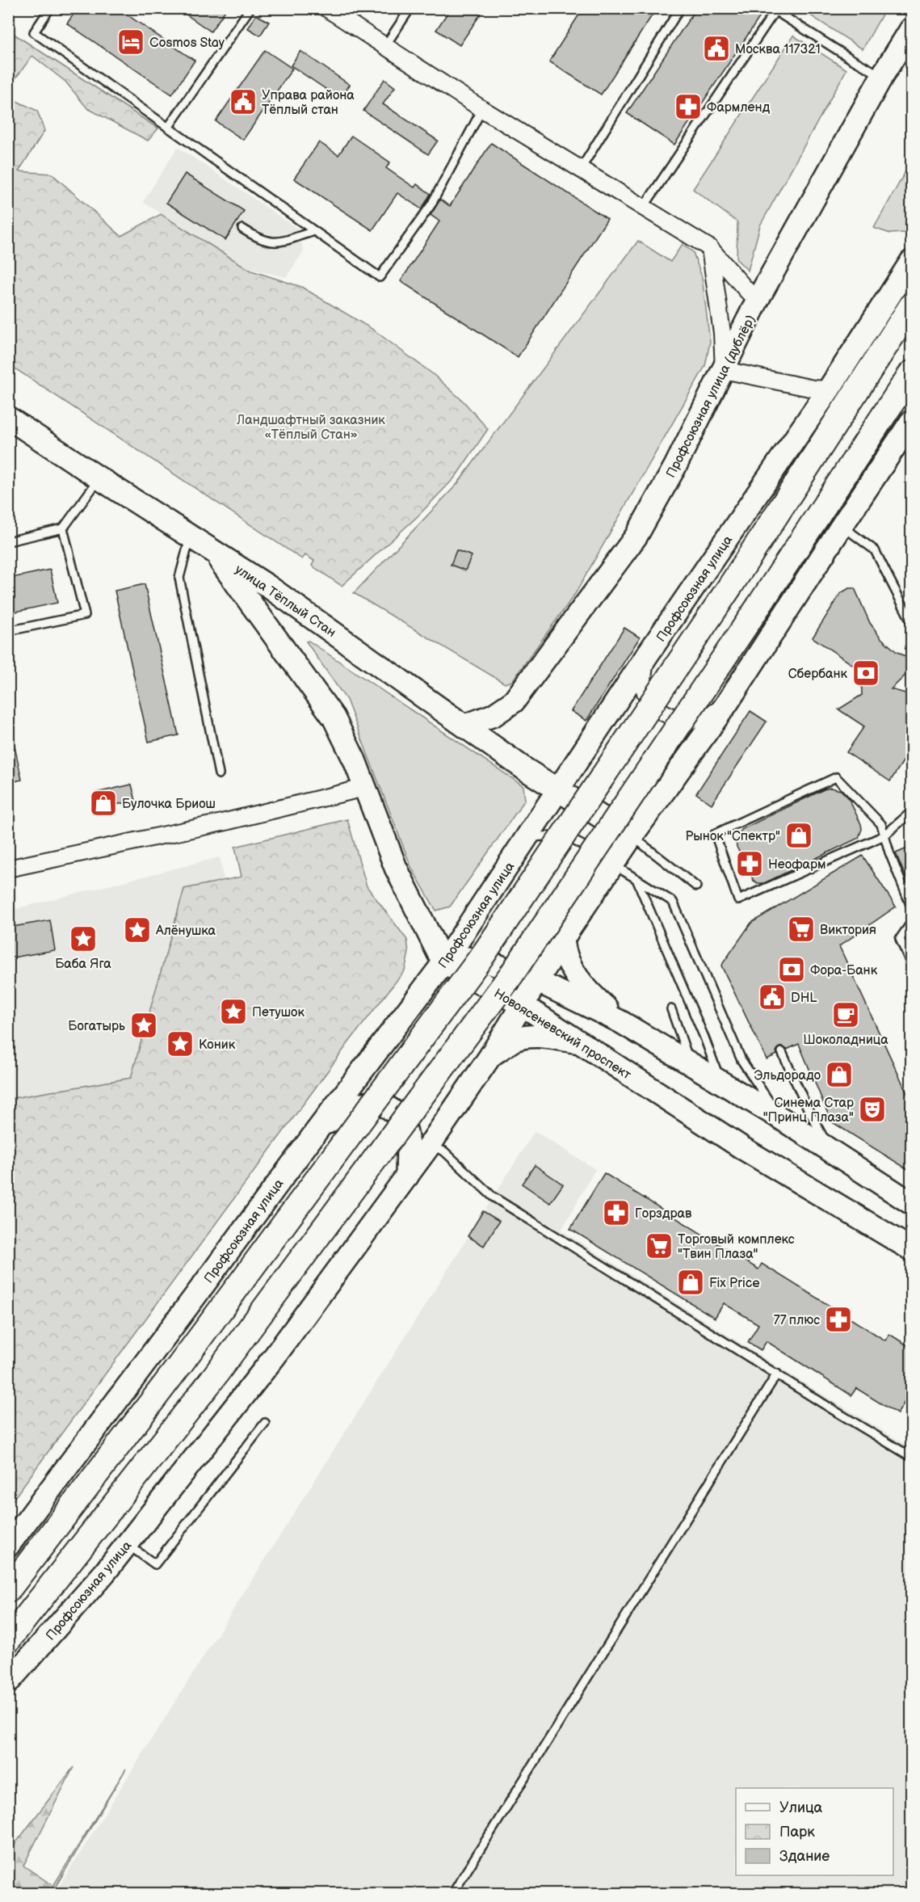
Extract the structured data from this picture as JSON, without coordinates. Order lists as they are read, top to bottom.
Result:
{
  "streets": {
    "main road": [
      "Профсоюзная улица (дублёр)",
      "Профсоюзная улица",
      "улица Тёплый Стан",
      "Новоясеневский проспект"
    ]
  },
  "crossings": [
    ["Профсоюзная улица (дублёр)", "улица Тёплый Стан"],
    ["Профсоюзная улица", "улица Тёплый Стан"],
    ["Профсоюзная улица", "Новоясеневский проспект"]
  ],
  "parks": ["Ландшафтный заказник «Тёплый Стан»"],
  "places": {
    "hotel": ["Cosmos Stay"],
    "public building": ["Москва 117321", "Управа района Тёплый стан", "DHL"],
    "pharmacy": [
      "Фармленд",
      "Неофарм",
      "Горздрав",
      "77 плюс"
    ],
    "bank": ["Сбербанк", "Фора-Банк"],
    "shop": [
      "Булочка Бриош",
      "Рынок \"Спектр\"",
      "Эльдорадо",
      "Fix Price"
    ],
    "supermarket": ["Виктория", "Торговый комплекс \"Твин Плаза\""],
    "place": [
      "Алёнушка",
      "Баба Яга",
      "Петушок",
      "Богатырь",
      "Коник"
    ],
    "cafe": ["Шоколадница"],
    "theatre": ["Синема Стар \"Принц Плаза\""]
  },
  "legend": ["Улица", "Парк", "Здание"]
}
